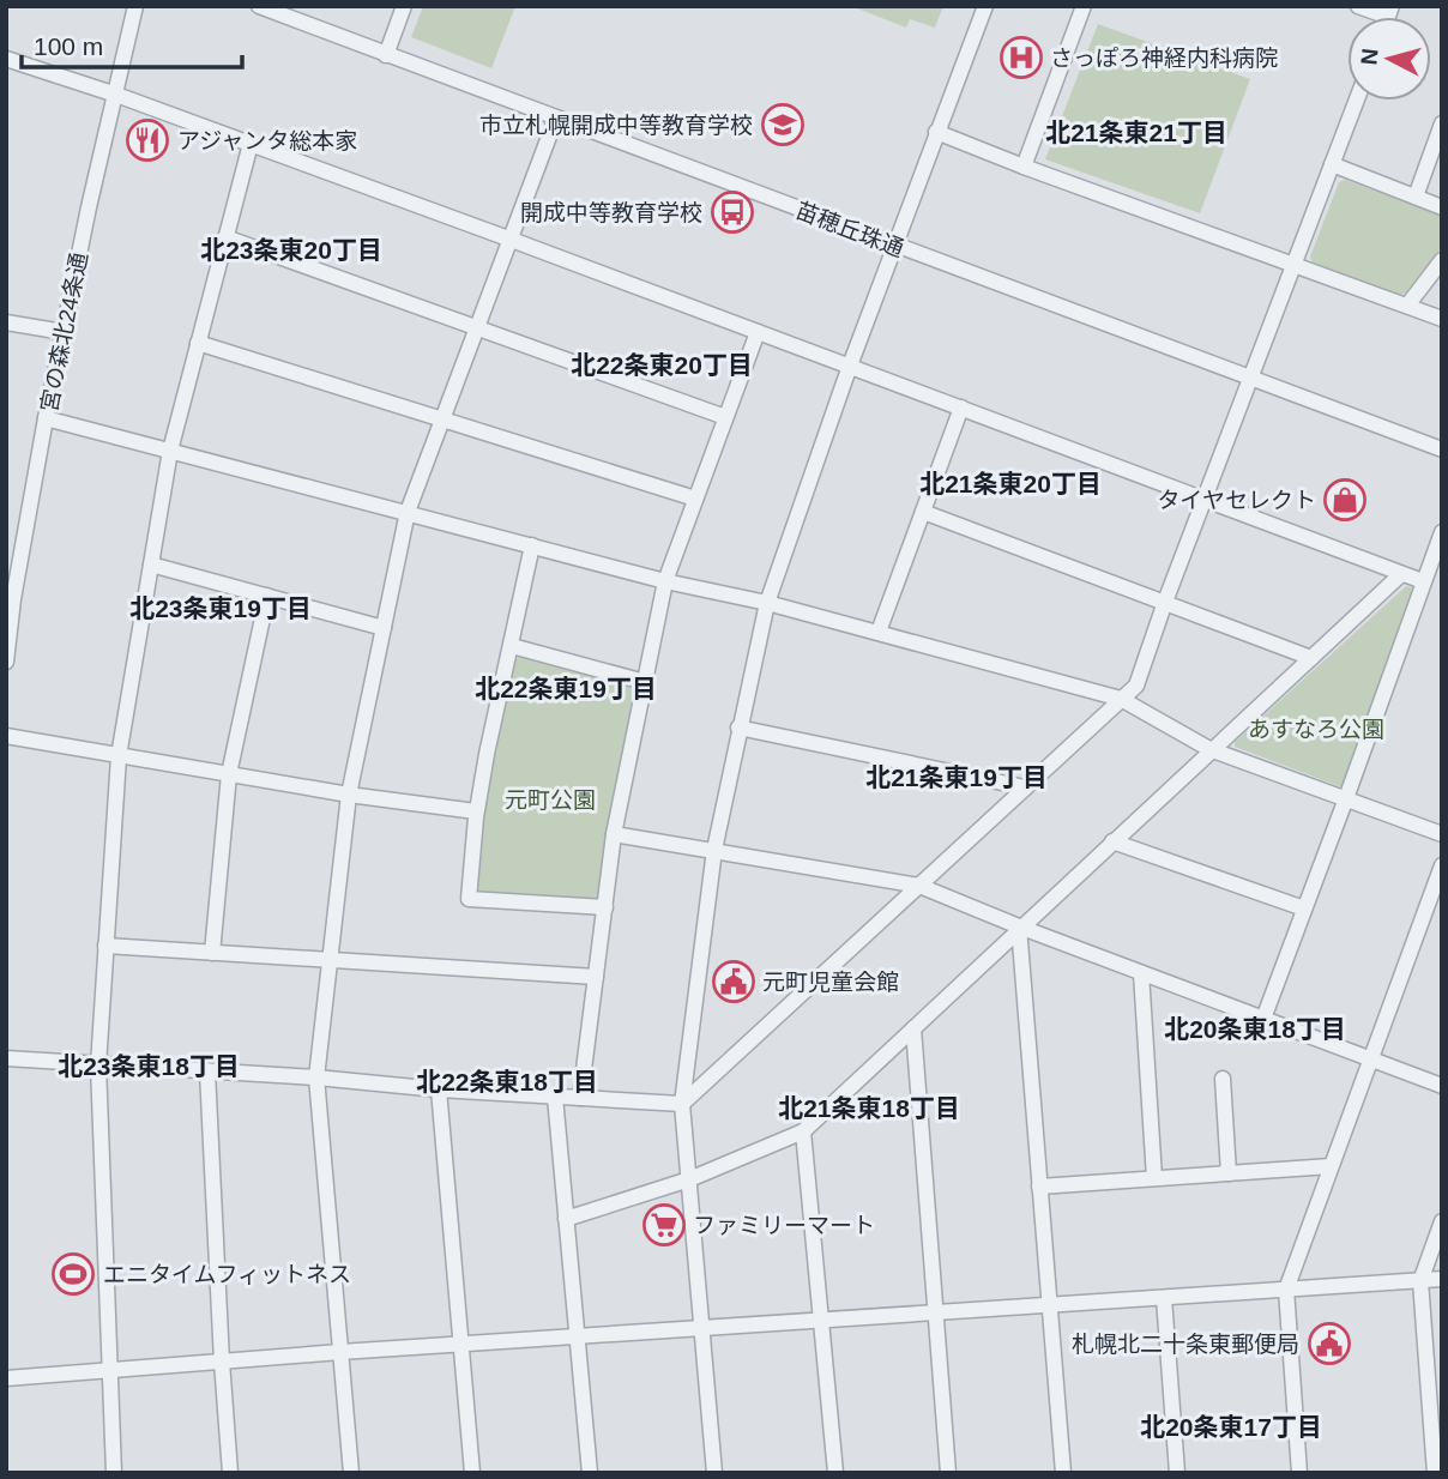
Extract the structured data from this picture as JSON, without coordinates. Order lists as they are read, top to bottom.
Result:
{
  "streets": {
    "street": ["苗穂丘珠通", "宮の森北24条通"]
  },
  "districts": [
    "北21条東21丁目",
    "北23条東20丁目",
    "北22条東20丁目",
    "北21条東20丁目",
    "北23条東19丁目",
    "北22条東19丁目",
    "北21条東19丁目",
    "北20条東18丁目",
    "北23条東18丁目",
    "北22条東18丁目",
    "北21条東18丁目",
    "北20条東17丁目"
  ],
  "parks": ["あすなろ公園", "元町公園"],
  "places": {
    "hospital": ["さっぽろ神経内科病院"],
    "school or university": ["市立札幌開成中等教育学校"],
    "restaurant": ["アジャンタ総本家"],
    "bus stop": ["開成中等教育学校"],
    "shop": ["タイヤセレクト"],
    "public building": ["元町児童会館", "札幌北二十条東郵便局"],
    "supermarket": ["ファミリーマート"],
    "sports": ["エニタイムフィットネス"]
  },
  "scale_bar": "100 m",
  "north": "left"
}
